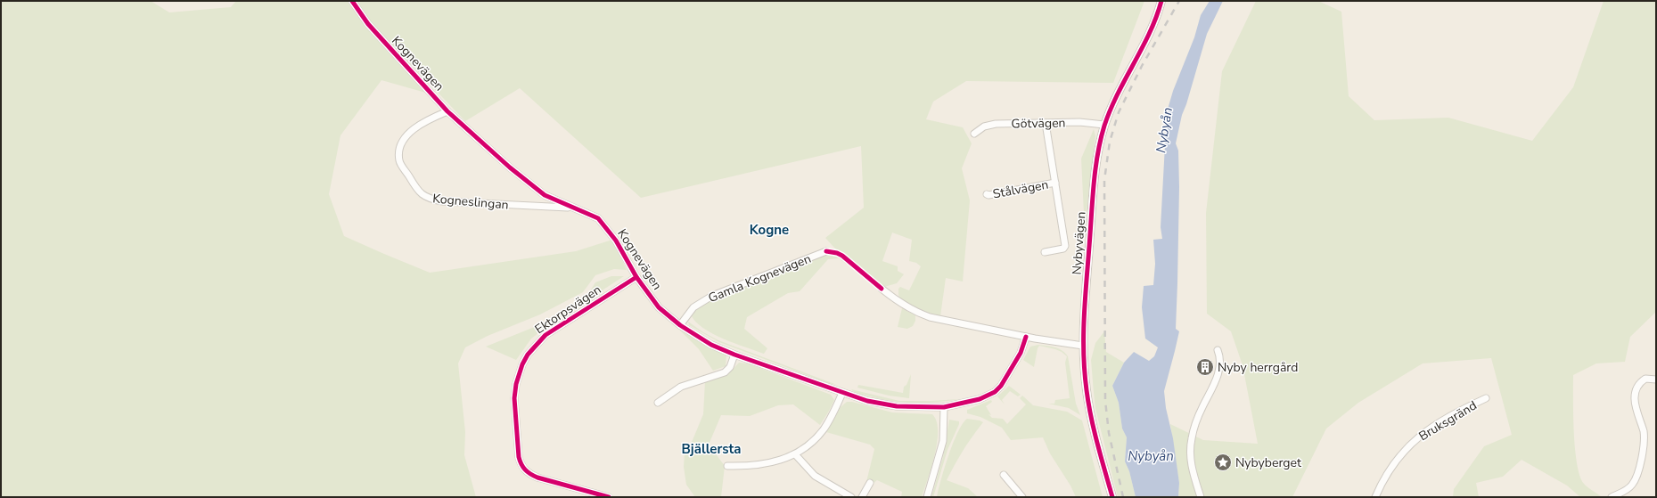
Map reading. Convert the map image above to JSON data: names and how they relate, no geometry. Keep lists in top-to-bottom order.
{
  "streets": {
    "street": [
      "Kognevägen",
      "Götvägen",
      "Stålvägen",
      "Kogneslingan",
      "Nybyvägen",
      "Gamla Kognevägen",
      "Ektorpsvägen",
      "Bruksgränd"
    ]
  },
  "crossings": [
    ["Kognevägen", "Kogneslingan"],
    ["Kognevägen", "Gamla Kognevägen"],
    ["Kognevägen", "Ektorpsvägen"],
    ["Götvägen", "Stålvägen"],
    ["Götvägen", "Nybyvägen"]
  ],
  "districts": ["Kogne", "Bjällersta"],
  "water": ["Nybyån"],
  "places": {
    "building": ["Nyby herrgård"],
    "place": ["Nybyberget"]
  }
}
